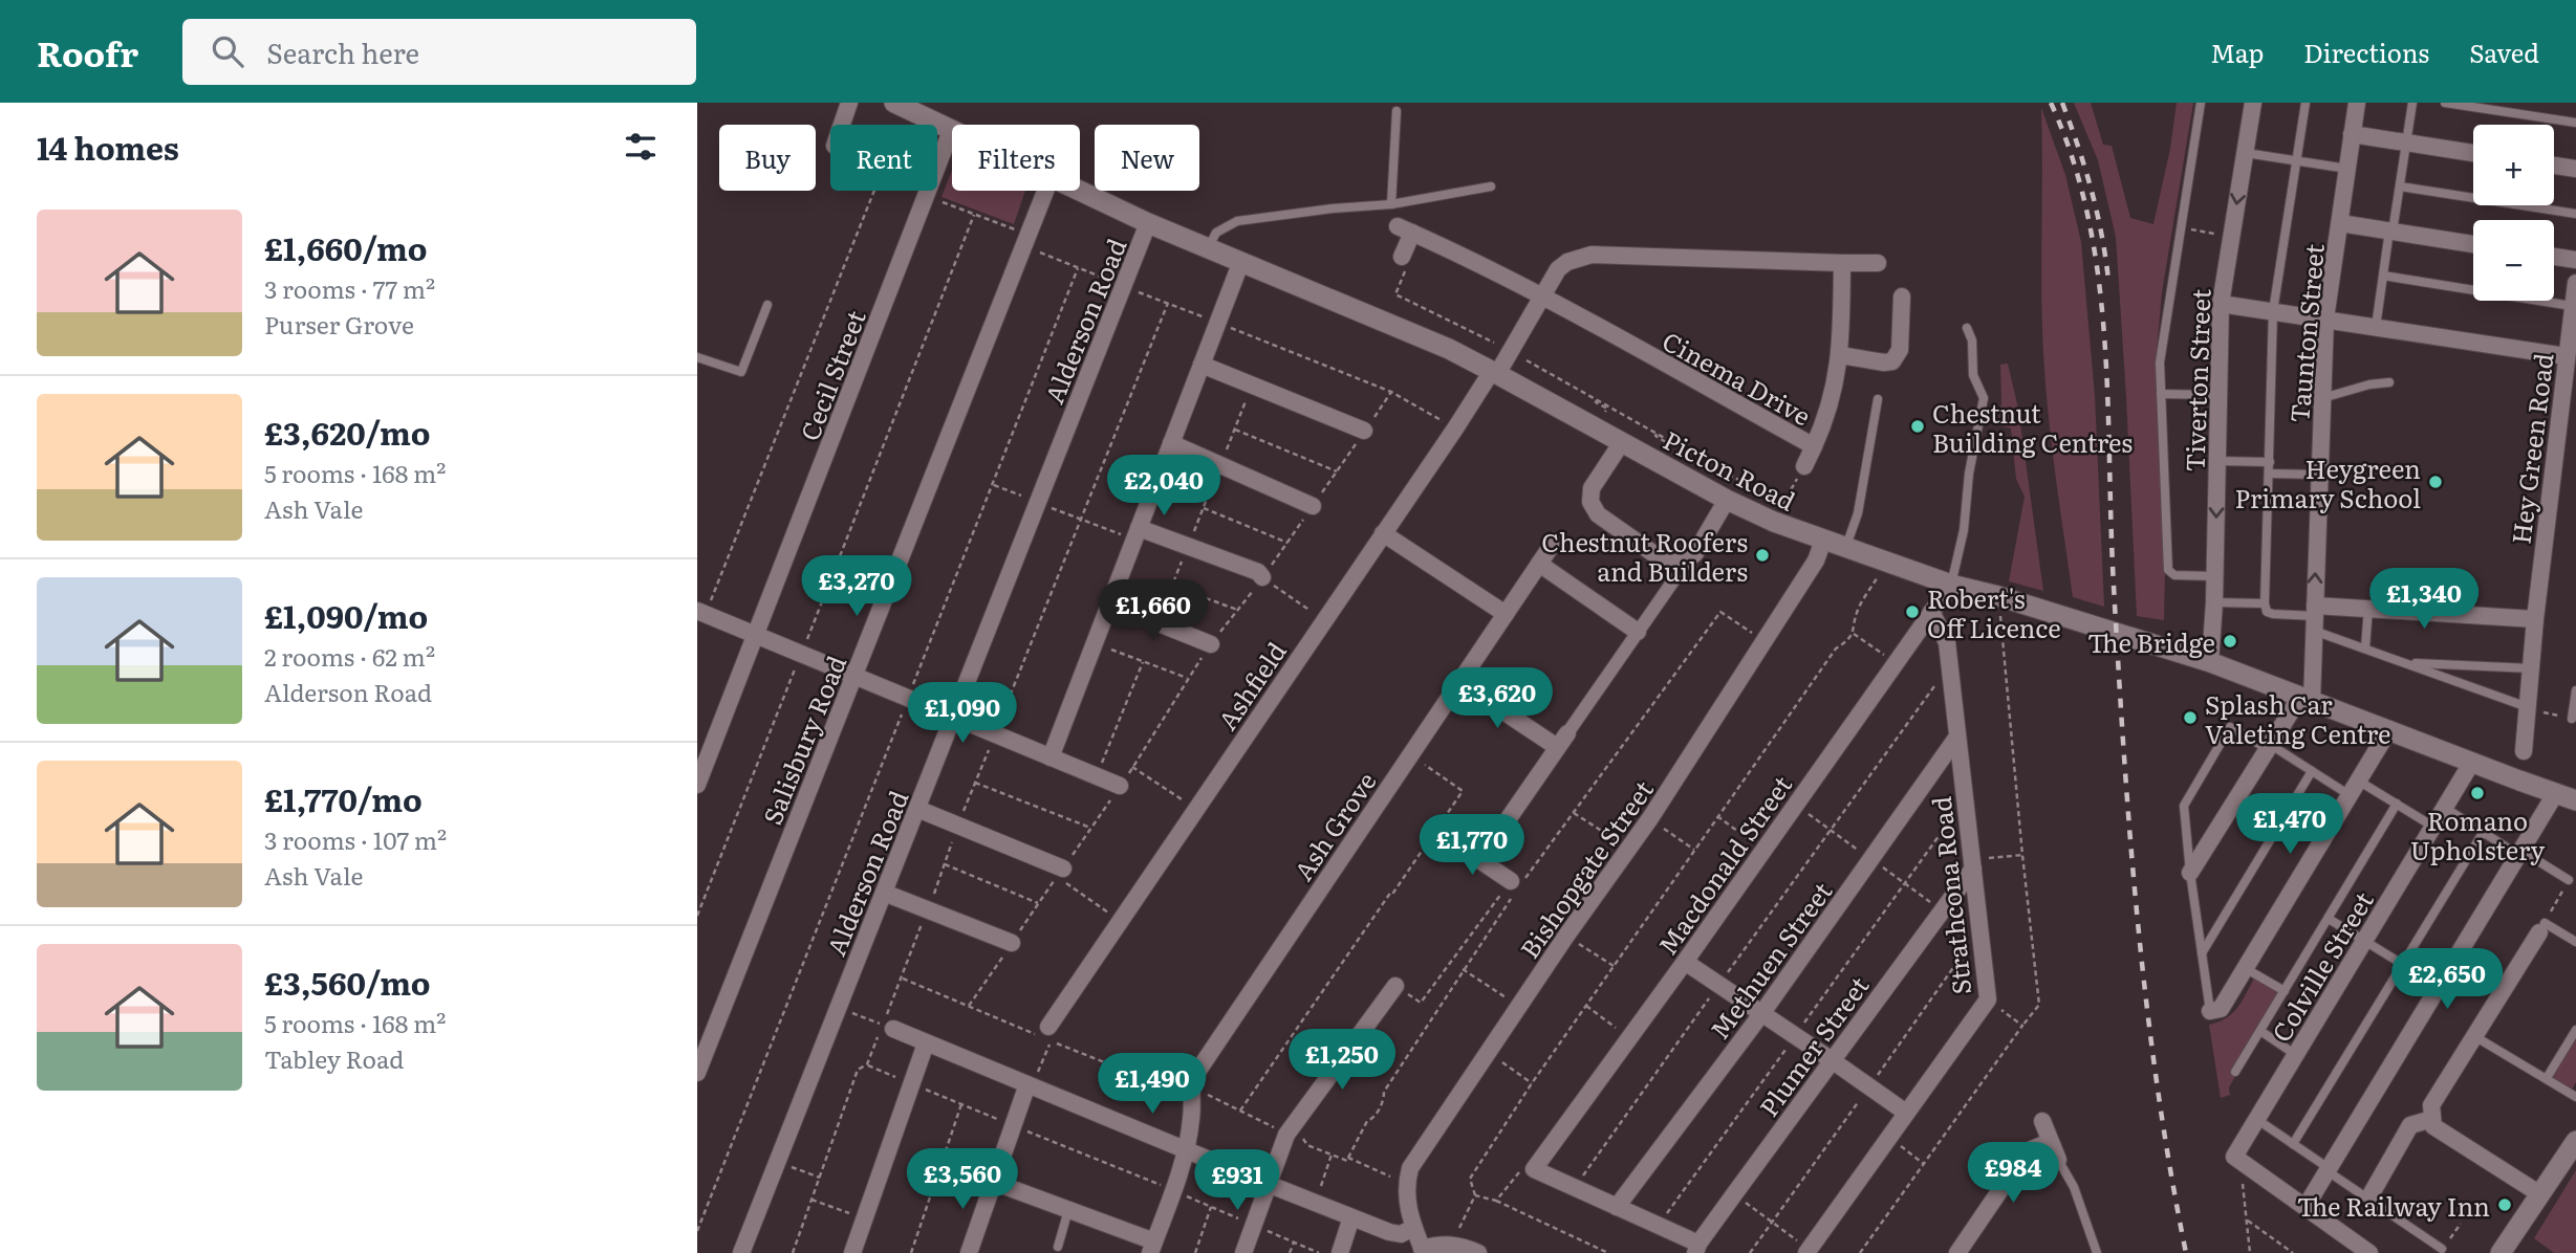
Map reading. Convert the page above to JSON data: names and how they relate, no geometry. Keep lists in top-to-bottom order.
{
  "streets": {
    "main road": ["Picton Road"],
    "street": [
      "Alderson Road",
      "Taunton Street",
      "Cecil Street",
      "Cinema Drive",
      "Tiverton Street",
      "Hey Green Road",
      "Ashfield",
      "Salisbury Road",
      "Ash Grove",
      "Macdonald Street",
      "Bishopgate Street",
      "Strathcona Road",
      "Methuen Street",
      "Colville Street",
      "Plumer Street"
    ]
  },
  "crossings": [
    ["Alderson Road", "Picton Road"],
    ["Taunton Street", "Picton Road"],
    ["Cecil Street", "Picton Road"],
    ["Tiverton Street", "Picton Road"],
    ["Picton Road", "Ashfield"],
    ["Picton Road", "Macdonald Street"],
    ["Picton Road", "Bishopgate Street"],
    ["Picton Road", "Colville Street"],
    ["Macdonald Street", "Strathcona Road"],
    ["Strathcona Road", "Methuen Street"],
    ["Strathcona Road", "Plumer Street"]
  ],
  "one_way": ["Tiverton Street"],
  "places": [
    "Chestnut Building Centres",
    "Heygreen Primary School",
    "Chestnut Roofers and Builders",
    "Robert's Off Licence",
    "The Bridge",
    "Splash Car Valeting Centre",
    "Romano Upholstery",
    "The Railway Inn"
  ],
  "page": {
    "header": "Roofr",
    "search": "Search here",
    "nav": ["Map", "Directions", "Saved"],
    "heading": "14 homes",
    "map_buttons": ["+", "−"],
    "chip": [
      "Buy",
      "Rent",
      "Filters",
      "New"
    ],
    "list": [
      {
        "name": "£1,660/mo",
        "note": "3 rooms · 77 m² · Purser Grove"
      },
      {
        "name": "£3,620/mo",
        "note": "5 rooms · 168 m² · Ash Vale"
      },
      {
        "name": "£1,090/mo",
        "note": "2 rooms · 62 m² · Alderson Road"
      },
      {
        "name": "£1,770/mo",
        "note": "3 rooms · 107 m² · Ash Vale"
      },
      {
        "name": "£3,560/mo",
        "note": "5 rooms · 168 m² · Tabley Road"
      }
    ],
    "price": [
      "£2,040",
      "£3,270",
      "£1,340",
      "£1,660",
      "£3,620",
      "£1,090",
      "£1,470",
      "£1,770",
      "£2,650",
      "£1,250",
      "£1,490",
      "£984",
      "£3,560",
      "£931"
    ]
  }
}
